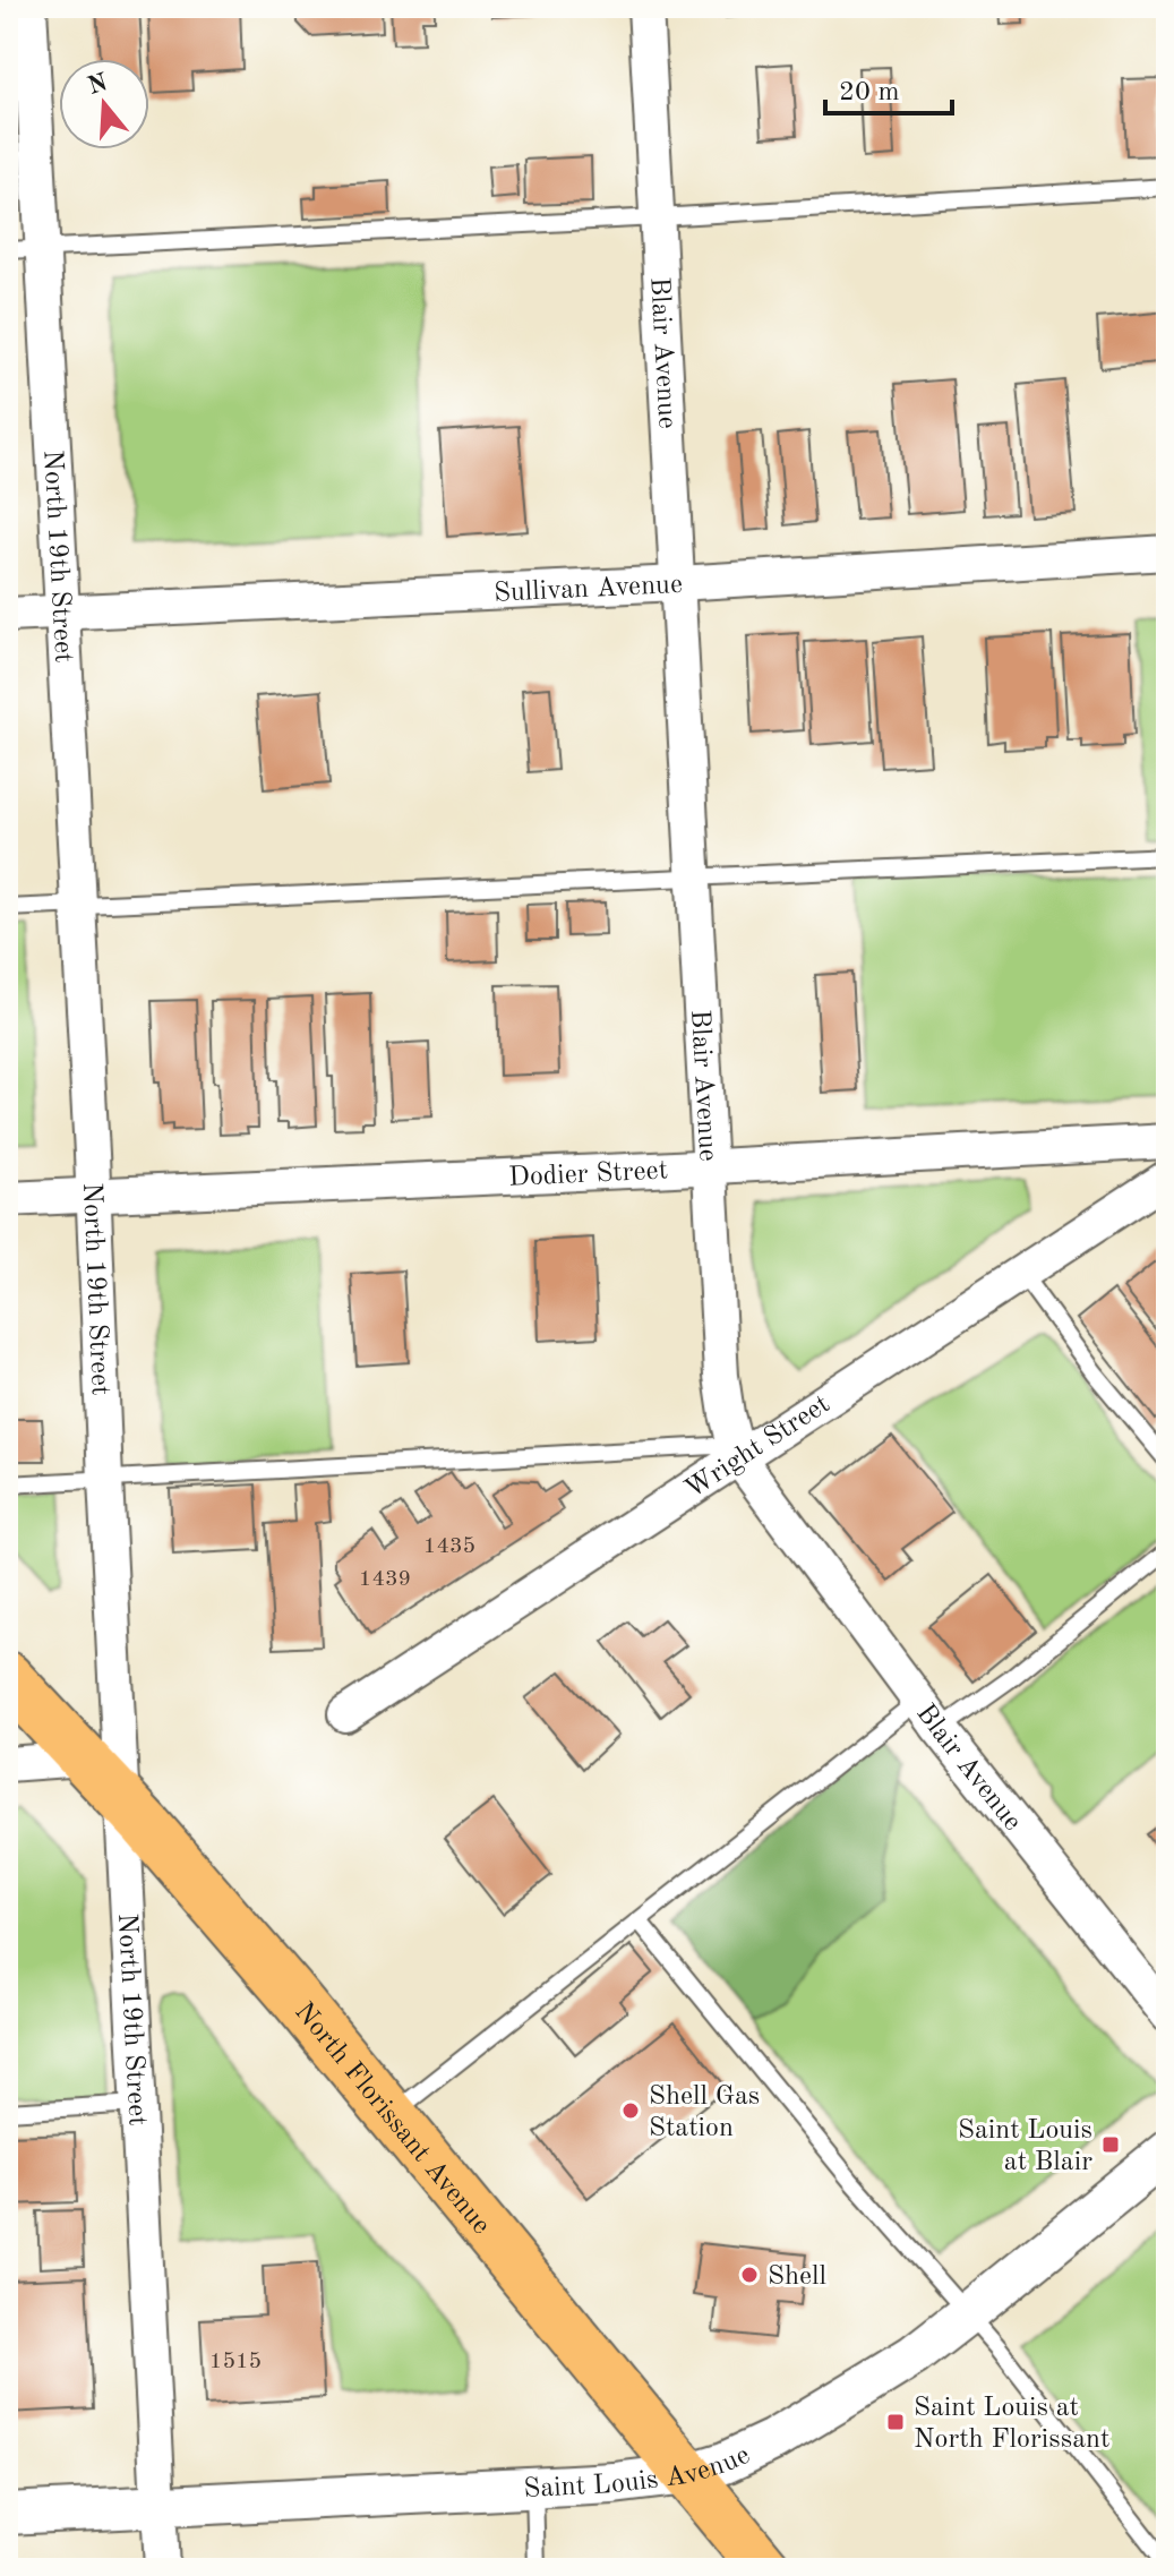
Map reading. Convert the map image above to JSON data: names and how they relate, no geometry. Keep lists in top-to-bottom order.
{
  "streets": {
    "main road": ["North Florissant Avenue"],
    "street": [
      "Blair Avenue",
      "North 19th Street",
      "Sullivan Avenue",
      "Dodier Street",
      "Wright Street",
      "Saint Louis Avenue"
    ]
  },
  "crossings": [
    ["Blair Avenue", "Sullivan Avenue"],
    ["Blair Avenue", "Dodier Street"],
    ["Blair Avenue", "Wright Street"],
    ["North 19th Street", "Sullivan Avenue"],
    ["North 19th Street", "Dodier Street"],
    ["North 19th Street", "North Florissant Avenue"],
    ["North 19th Street", "Saint Louis Avenue"],
    ["North Florissant Avenue", "Saint Louis Avenue"]
  ],
  "places": {
    "other": ["Shell Gas Station", "Shell"],
    "transit": ["Saint Louis at Blair", "Saint Louis at North Florissant"]
  },
  "house_numbers": ["1435", "1439", "1515"],
  "scale_bar": "20 m",
  "north": "top"
}
